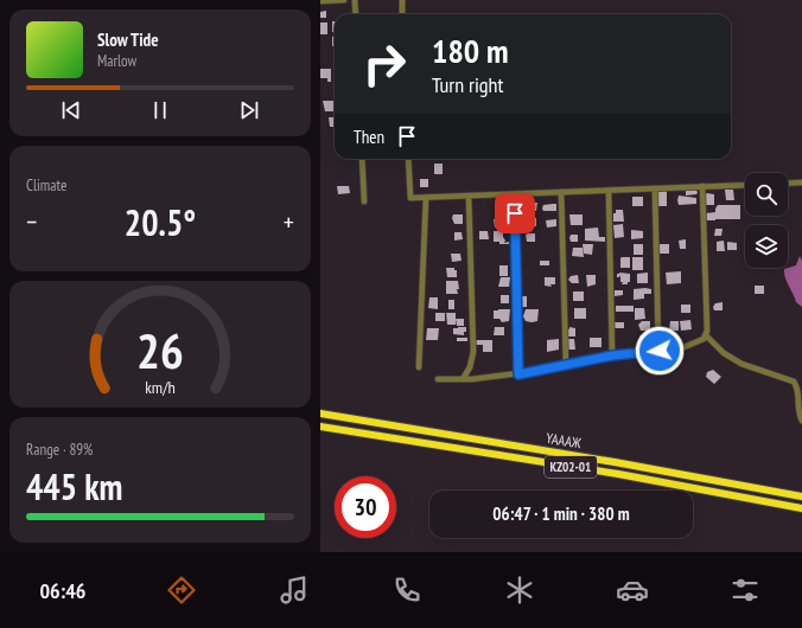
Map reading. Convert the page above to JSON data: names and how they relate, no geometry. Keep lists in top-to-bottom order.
{
  "streets": {
    "highway": ["ҮАААЖ", "KZ02-01"]
  },
  "page": {
    "turn": ["180 m", "Turn right"],
    "song": ["Slow Tide", "Marlow"],
    "then": "Then",
    "tile": [
      "Climate",
      ["Range · 89%", "445 km"]
    ],
    "heat": ["−", "20.5°", "+"],
    "limit": "30",
    "trip": "06:47 · 1 min · 380 m",
    "tabs": "06:46",
    "gauge": ["26", "km/h"]
  }
}
